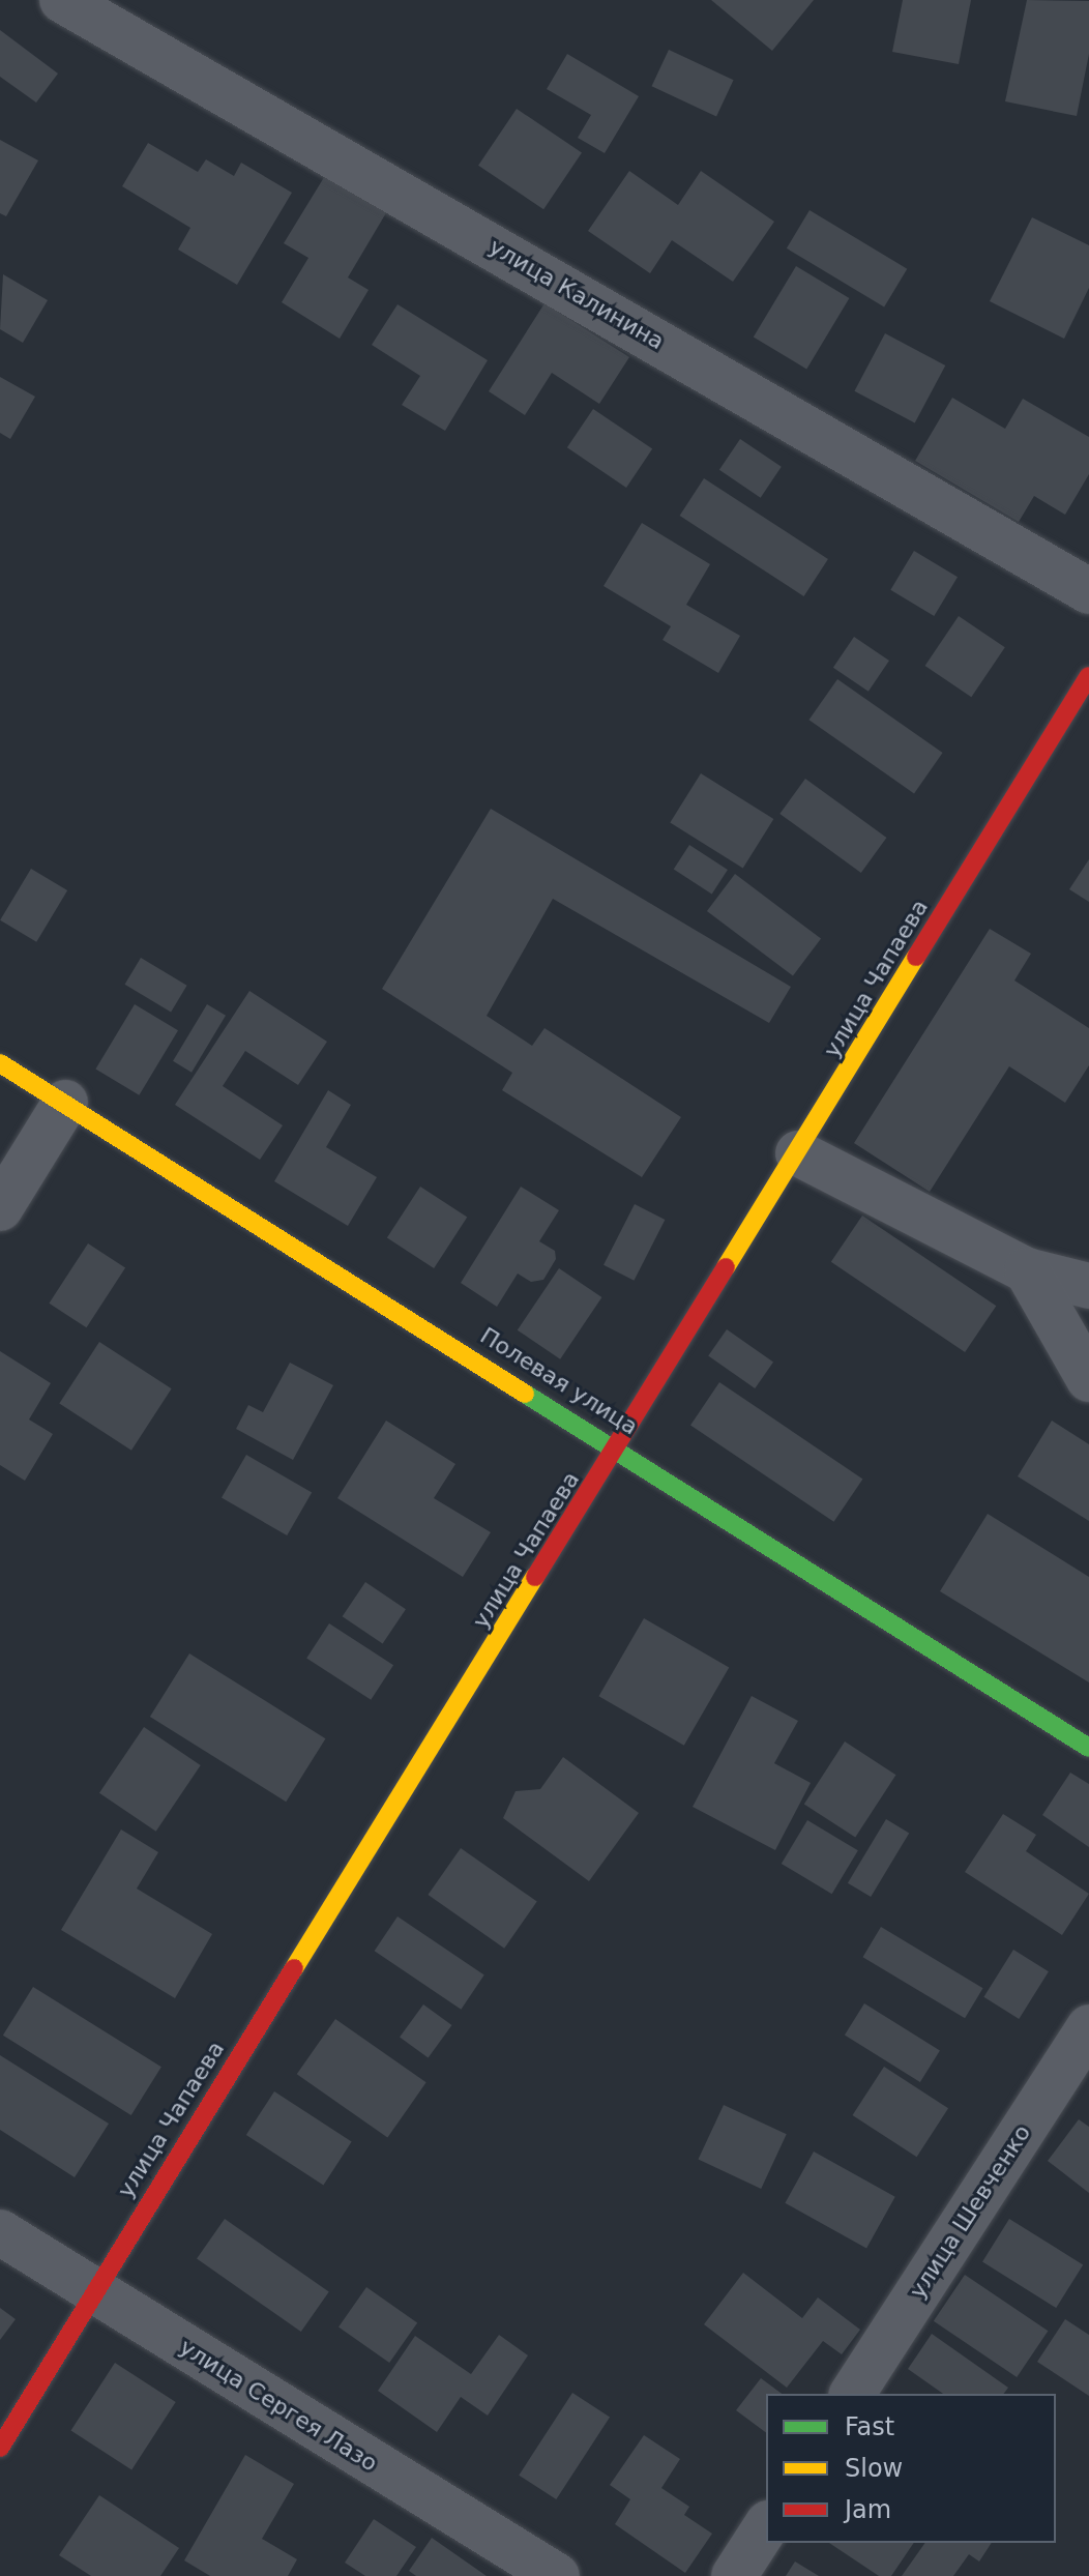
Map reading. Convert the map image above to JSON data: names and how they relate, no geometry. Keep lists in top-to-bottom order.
{
  "streets": {
    "street": [
      "улица Калинина",
      "улица Чапаева",
      "Полевая улица",
      "улица Шевченко",
      "улица Сергея Лазо"
    ]
  },
  "crossings": [
    ["улица Чапаева", "Полевая улица"],
    ["улица Чапаева", "улица Сергея Лазо"]
  ],
  "legend": ["Fast", "Slow", "Jam"]
}
